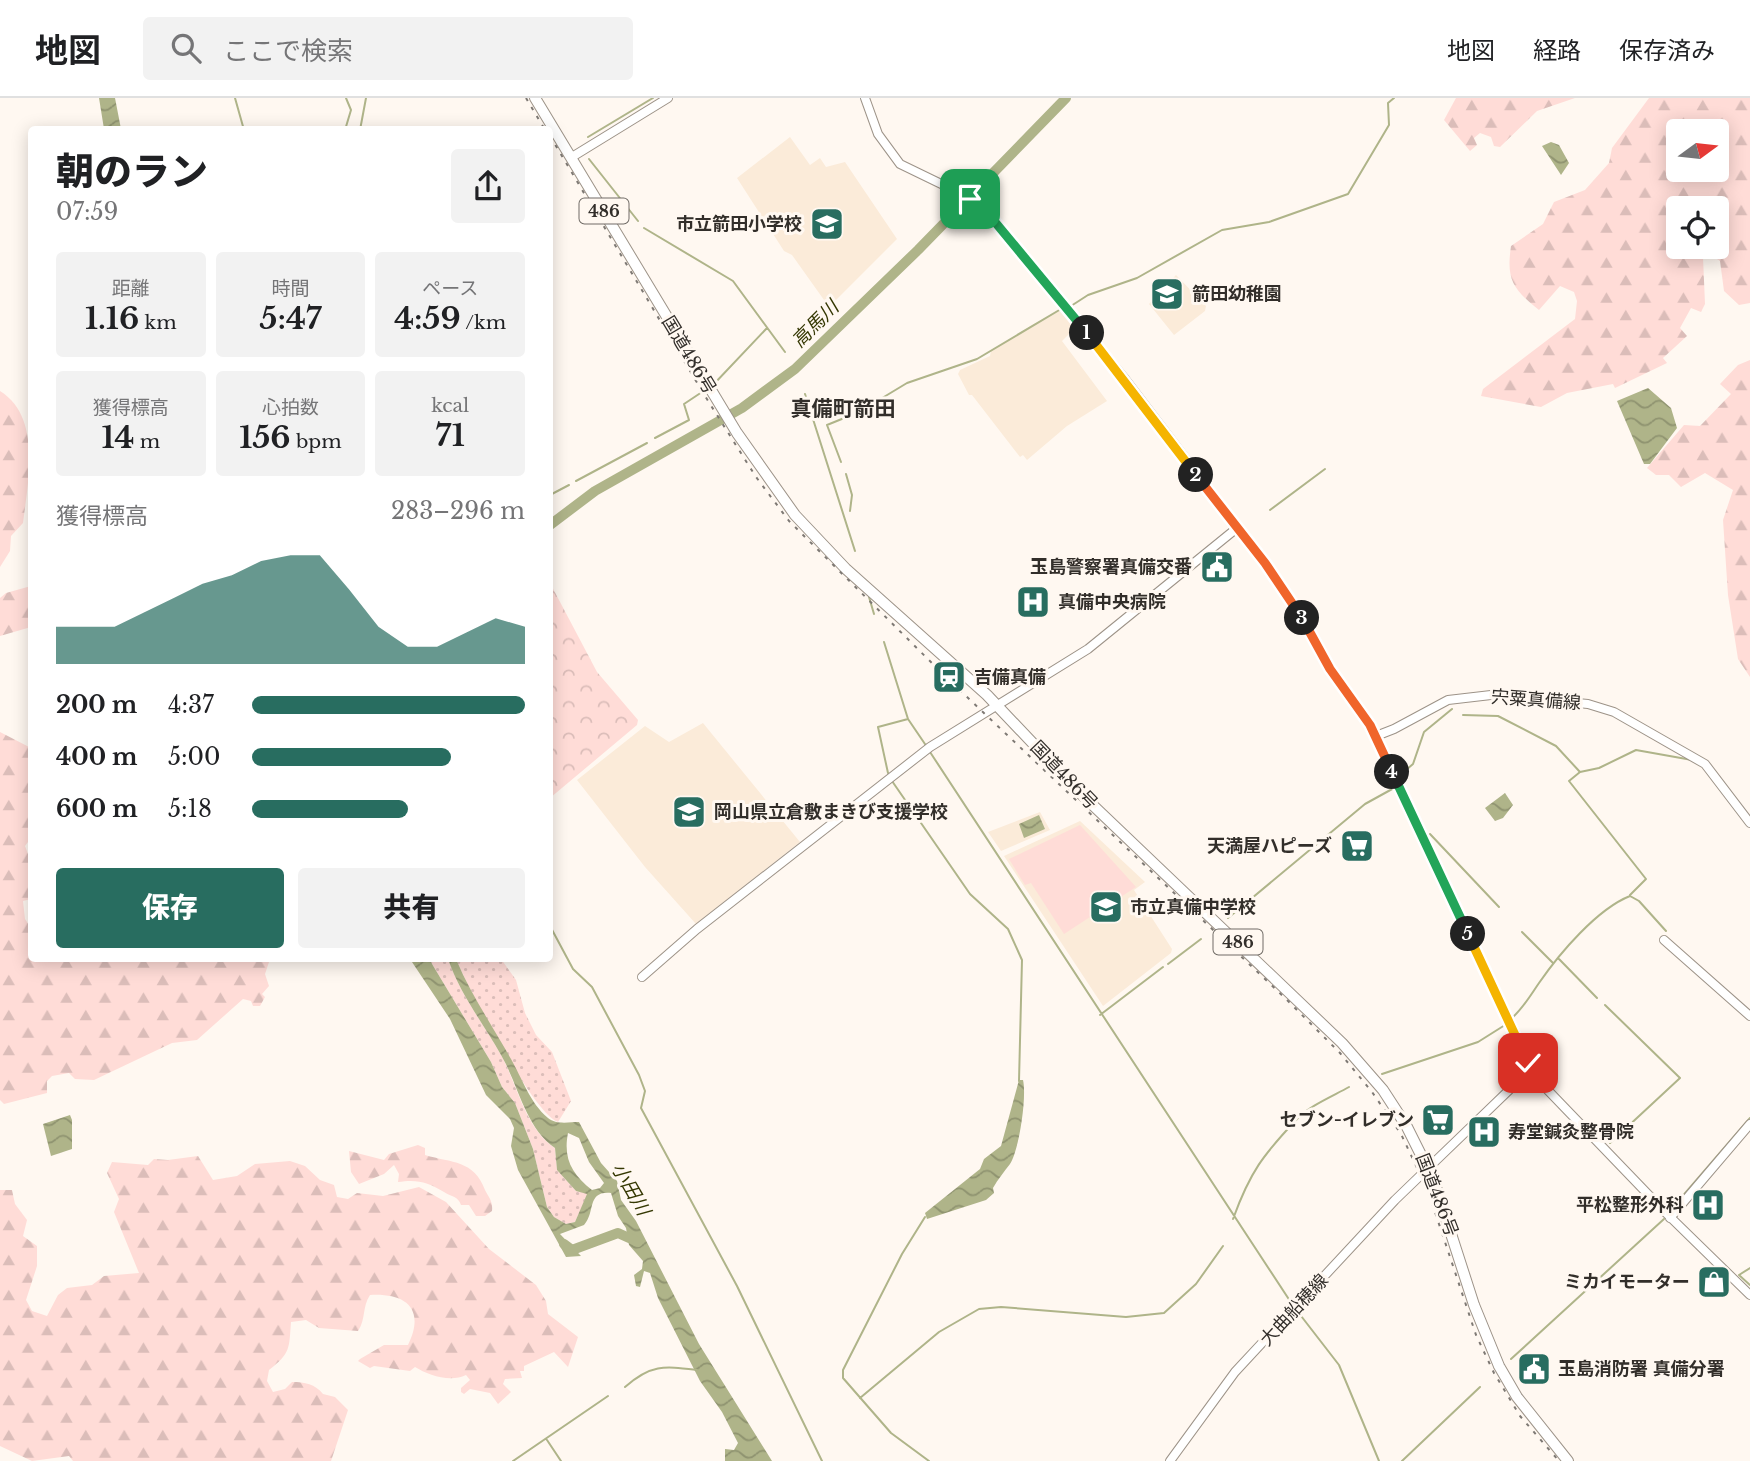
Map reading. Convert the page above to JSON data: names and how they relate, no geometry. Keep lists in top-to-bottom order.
{
  "streets": {
    "highway": ["486", "国道486号"],
    "street": ["宍粟真備線", "大曲船穂線"]
  },
  "crossings": [
    ["国道486号", "大曲船穂線"]
  ],
  "districts": ["真備町箭田"],
  "water": ["高馬川", "小田川"],
  "places": {
    "school or university": [
      "市立箭田小学校",
      "箭田幼稚園",
      "岡山県立倉敷まきび支援学校",
      "市立真備中学校"
    ],
    "public building": ["玉島警察署真備交番", "玉島消防署 真備分署"],
    "hospital": ["真備中央病院", "寿堂鍼灸整骨院", "平松整形外科"],
    "station": ["吉備真備"],
    "supermarket": ["天満屋ハピーズ", "セブン-イレブン"],
    "shop": ["ミカイモーター"]
  },
  "north": "right",
  "page": {
    "header": "地図",
    "search": "ここで検索",
    "nav": ["地図", "経路", "保存済み"],
    "heading": ["朝のラン", "07:59"],
    "stats": [
      ["距離", "1.16 km"],
      ["時間", "5:47"],
      ["ペース", "4:59 /km"],
      ["獲得標高", "14 m"],
      ["心拍数", "156 bpm"],
      ["kcal", "71"]
    ],
    "pins": [
      "1",
      "2",
      "3",
      "4",
      "5"
    ],
    "chart": ["獲得標高", "283–296 m"],
    "list": [
      {
        "name": "200 m",
        "note": "4:37"
      },
      {
        "name": "400 m",
        "note": "5:00"
      },
      {
        "name": "600 m",
        "note": "5:18"
      }
    ],
    "buttons": ["保存", "共有"]
  }
}
